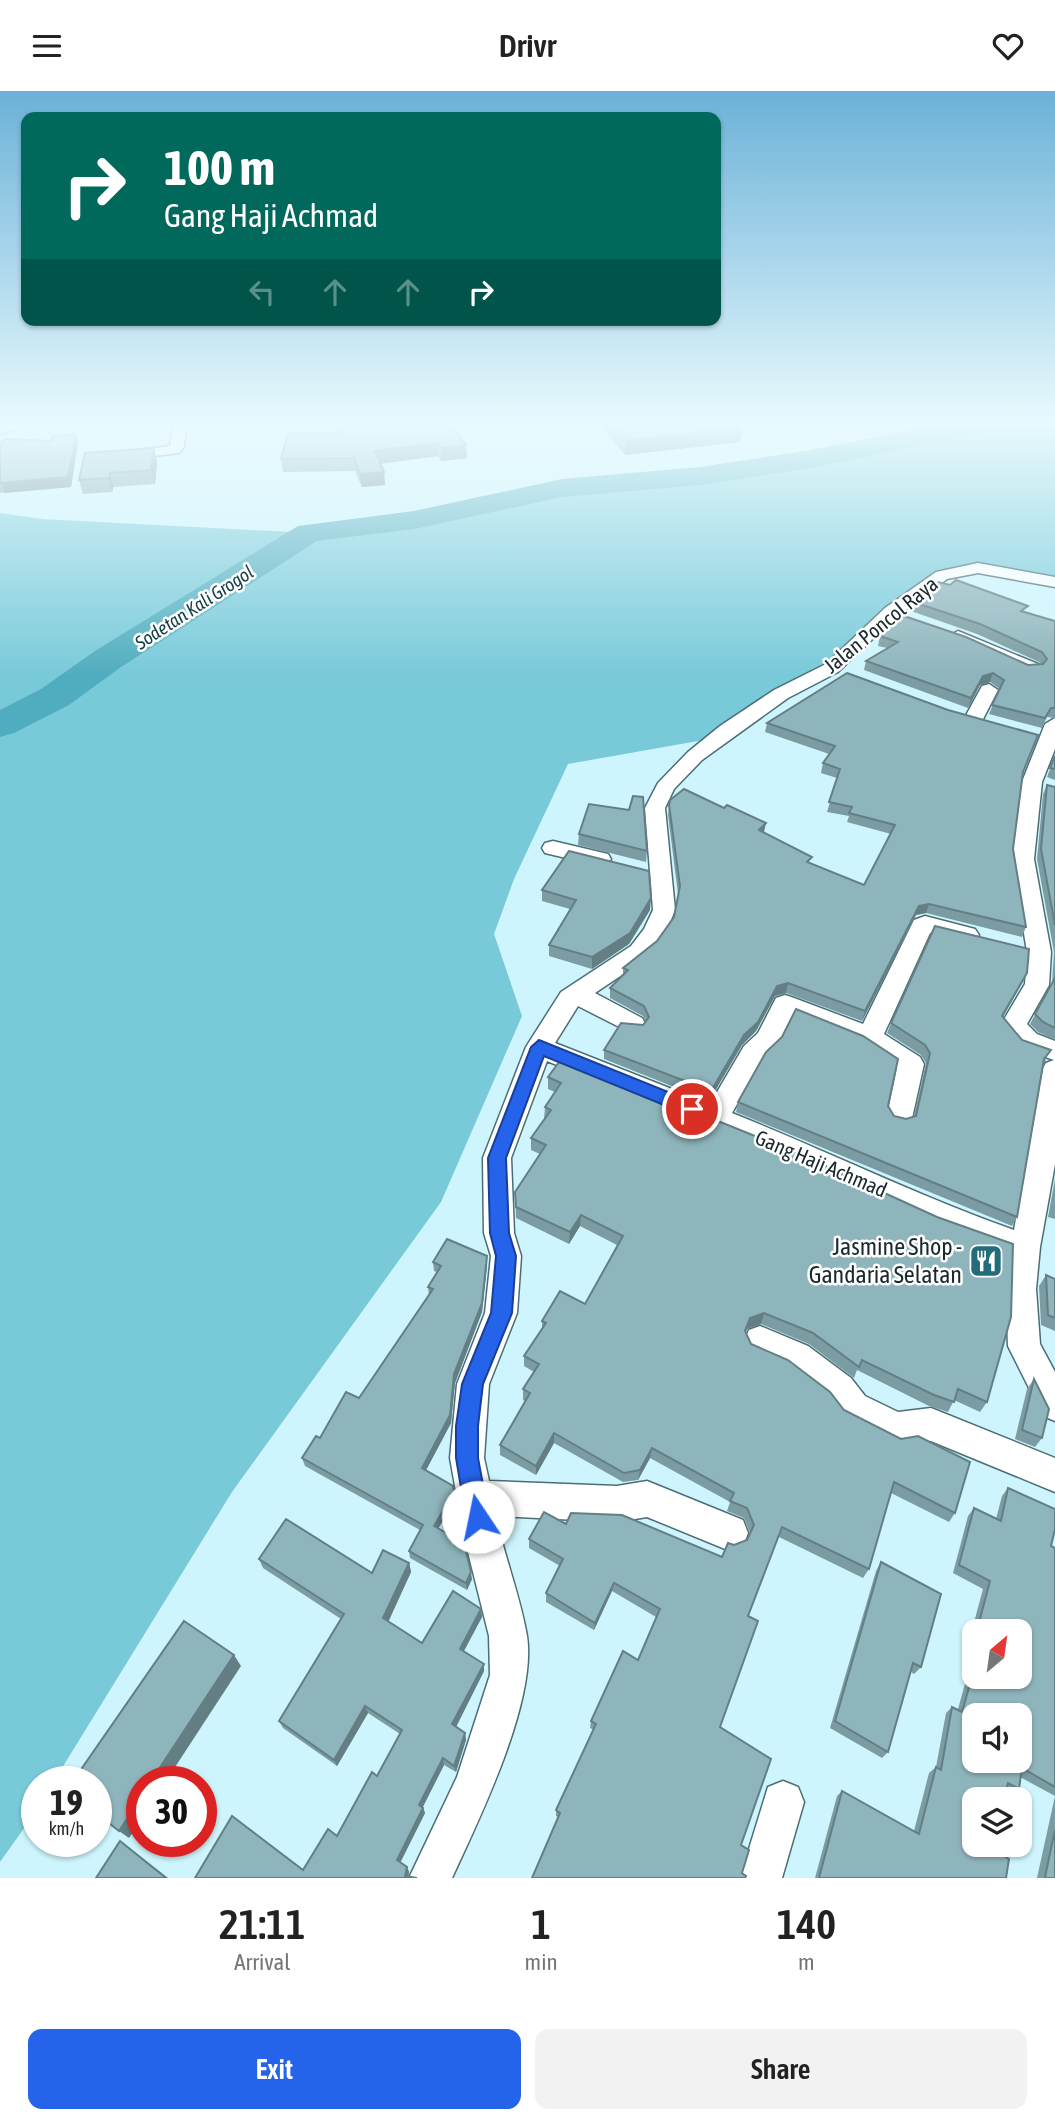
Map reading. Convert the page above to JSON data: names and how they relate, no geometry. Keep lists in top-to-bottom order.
{
  "streets": {
    "street": ["Jalan Poncol Raya", "Gang Haji Achmad"]
  },
  "crossings": [
    ["Jalan Poncol Raya", "Gang Haji Achmad"]
  ],
  "water": ["Sodetan Kali Grogol"],
  "places": {
    "restaurant": ["Jasmine Shop - Gandaria Selatan"]
  },
  "north": "top right",
  "page": {
    "header": "Drivr",
    "turn": ["100 m", "Gang Haji Achmad"],
    "speed": "19 km/h",
    "limit": "30",
    "eta": [
      "21:11",
      "Arrival",
      "1",
      "min",
      "140",
      "m"
    ],
    "buttons": ["Exit", "Share"]
  }
}
